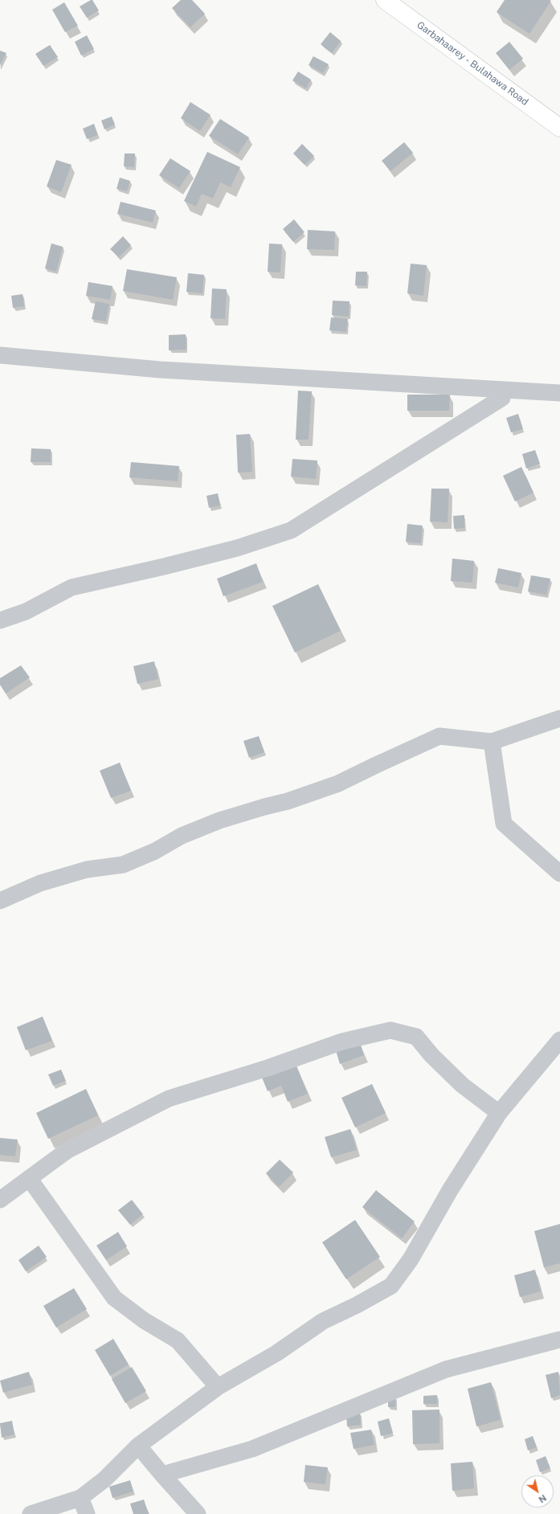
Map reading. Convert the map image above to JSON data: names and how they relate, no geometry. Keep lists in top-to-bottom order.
{
  "streets": {
    "main road": ["Garbahaarey - Bulahawa Road"]
  },
  "north": "bottom right"
}
